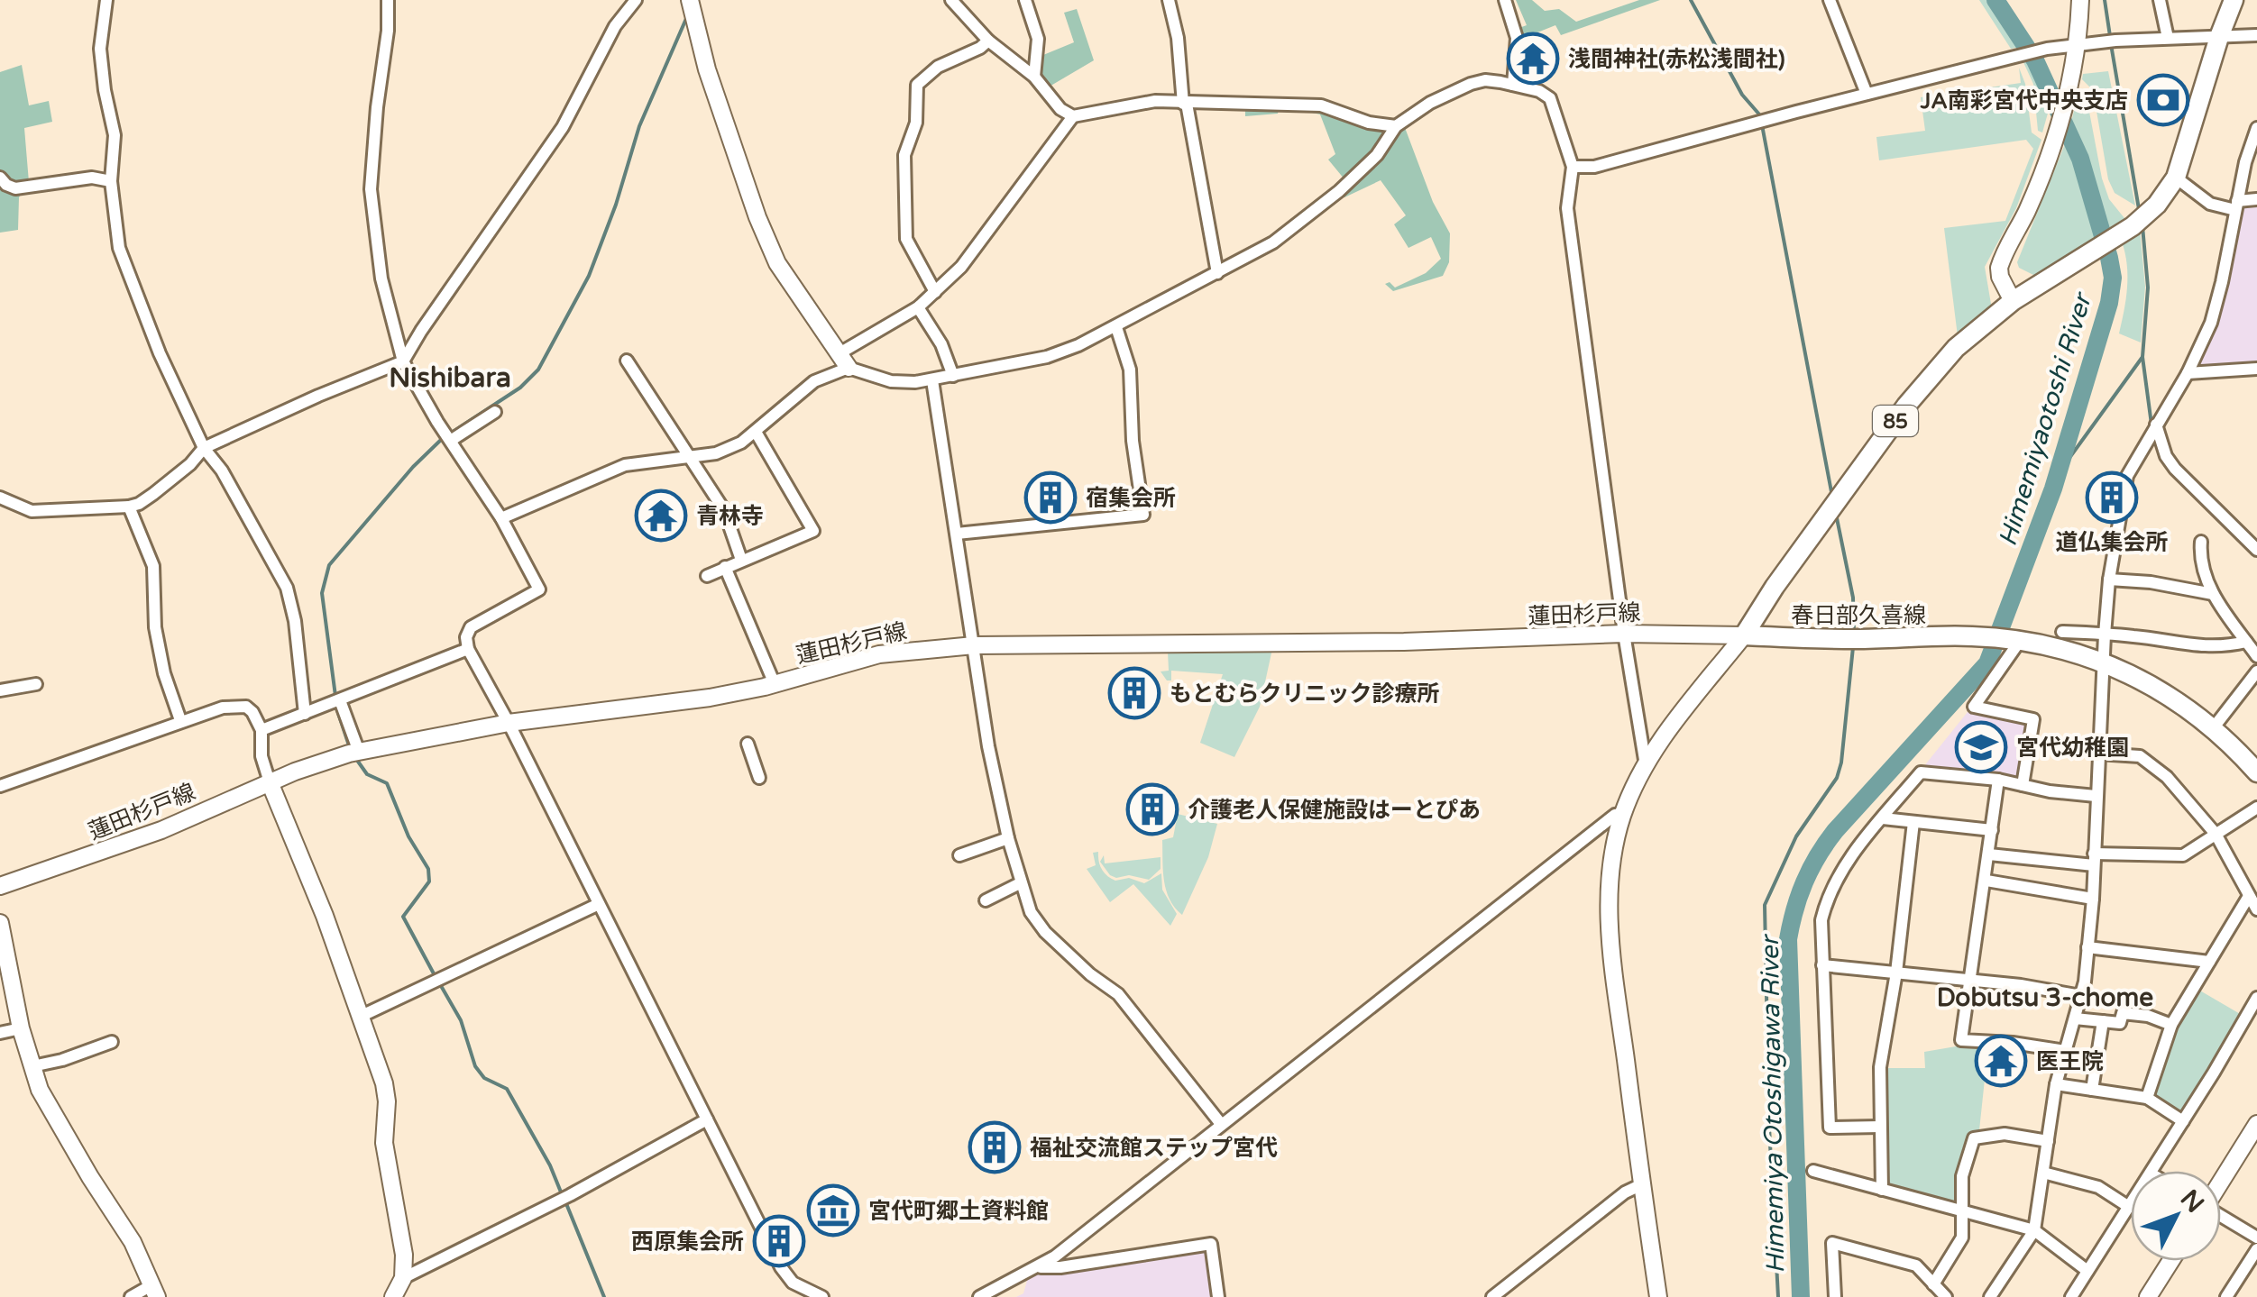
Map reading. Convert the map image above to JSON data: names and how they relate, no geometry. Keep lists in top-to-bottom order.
{
  "streets": {
    "main road": ["85", "春日部久喜線"],
    "street": ["蓮田杉戸線"]
  },
  "crossings": [
    ["85", "蓮田杉戸線"],
    ["85", "春日部久喜線"],
    ["蓮田杉戸線", "春日部久喜線"]
  ],
  "districts": ["Nishibara", "Dobutsu 3-chome"],
  "water": ["Himemiyaotoshi River", "Himemiya Otoshigawa River"],
  "places": {
    "temple": ["浅間神社(赤松浅間社)", "青林寺", "医王院"],
    "bank": ["JA南彩宮代中央支店"],
    "building": [
      "宿集会所",
      "道仏集会所",
      "もとむらクリニック診療所",
      "介護老人保健施設はーとぴあ",
      "福祉交流館ステップ宮代",
      "西原集会所"
    ],
    "school or university": ["宮代幼稚園"],
    "museum": ["宮代町郷土資料館"]
  },
  "north": "top right"
}
